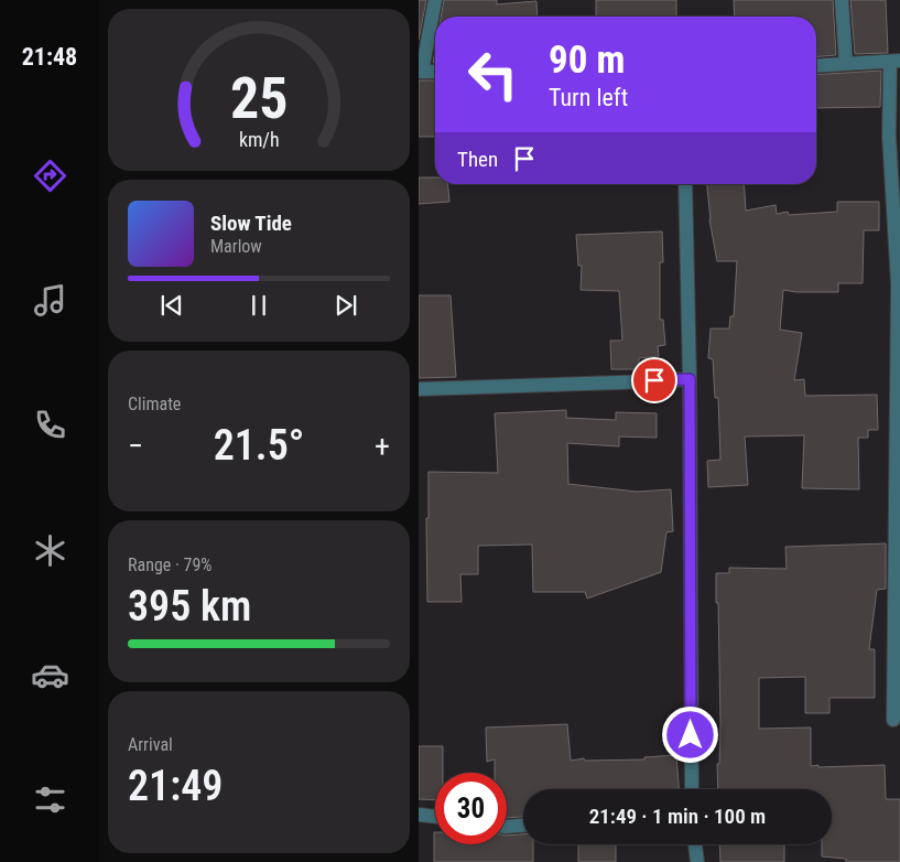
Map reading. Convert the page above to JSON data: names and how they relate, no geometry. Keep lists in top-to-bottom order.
{
  "page": {
    "tabs": "21:48",
    "turn": ["90 m", "Turn left"],
    "then": "Then",
    "song": ["Slow Tide", "Marlow"],
    "tile": [
      "Climate",
      ["Range · 79%", "395 km"],
      ["Arrival", "21:49"]
    ],
    "heat": ["−", "21.5°", "+"],
    "limit": "30",
    "trip": "21:49 · 1 min · 100 m",
    "gauge": ["25", "km/h"]
  }
}
